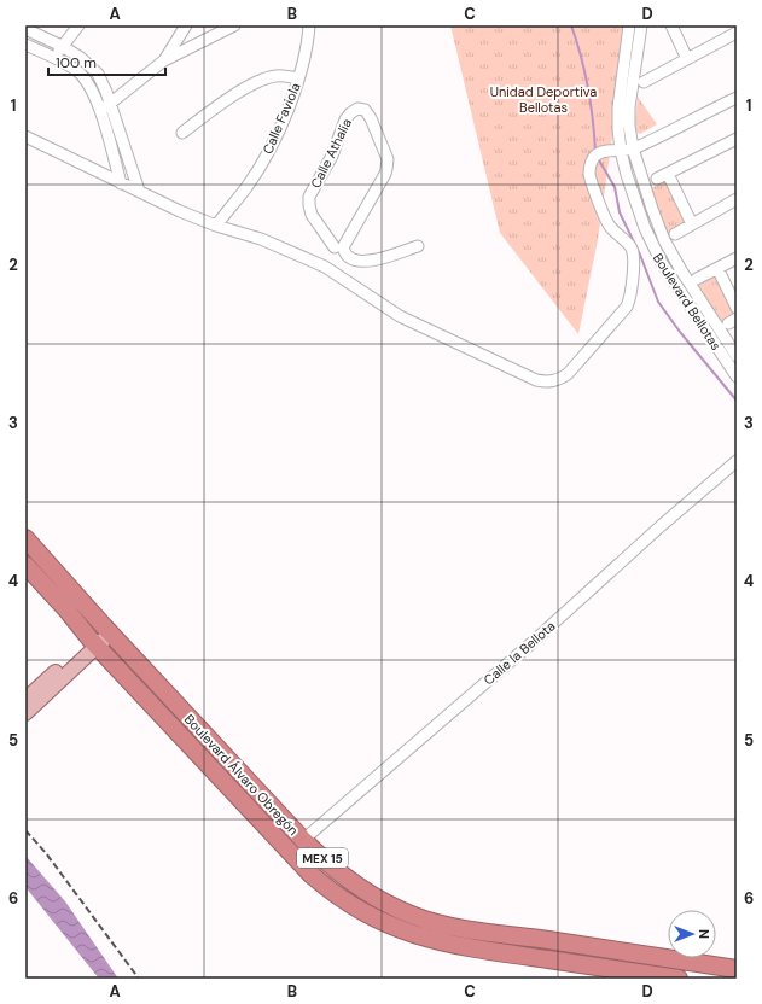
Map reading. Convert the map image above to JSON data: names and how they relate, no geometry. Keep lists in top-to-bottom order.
{
  "streets": {
    "highway": ["Boulevard Álvaro Obregón", "MEX 15"],
    "street": [
      "Calle Faviola",
      "Calle Athalia",
      "Boulevard Bellotas",
      "Calle la Bellota"
    ]
  },
  "crossings": [
    ["Calle la Bellota", "Boulevard Álvaro Obregón"]
  ],
  "parks": ["Unidad Deportiva Bellotas"],
  "scale_bar": "100 m",
  "north": "right",
  "grid": {
    "columns": [
      "A",
      "B",
      "C",
      "D"
    ],
    "rows": [
      "1",
      "2",
      "3",
      "4",
      "5",
      "6"
    ]
  }
}
